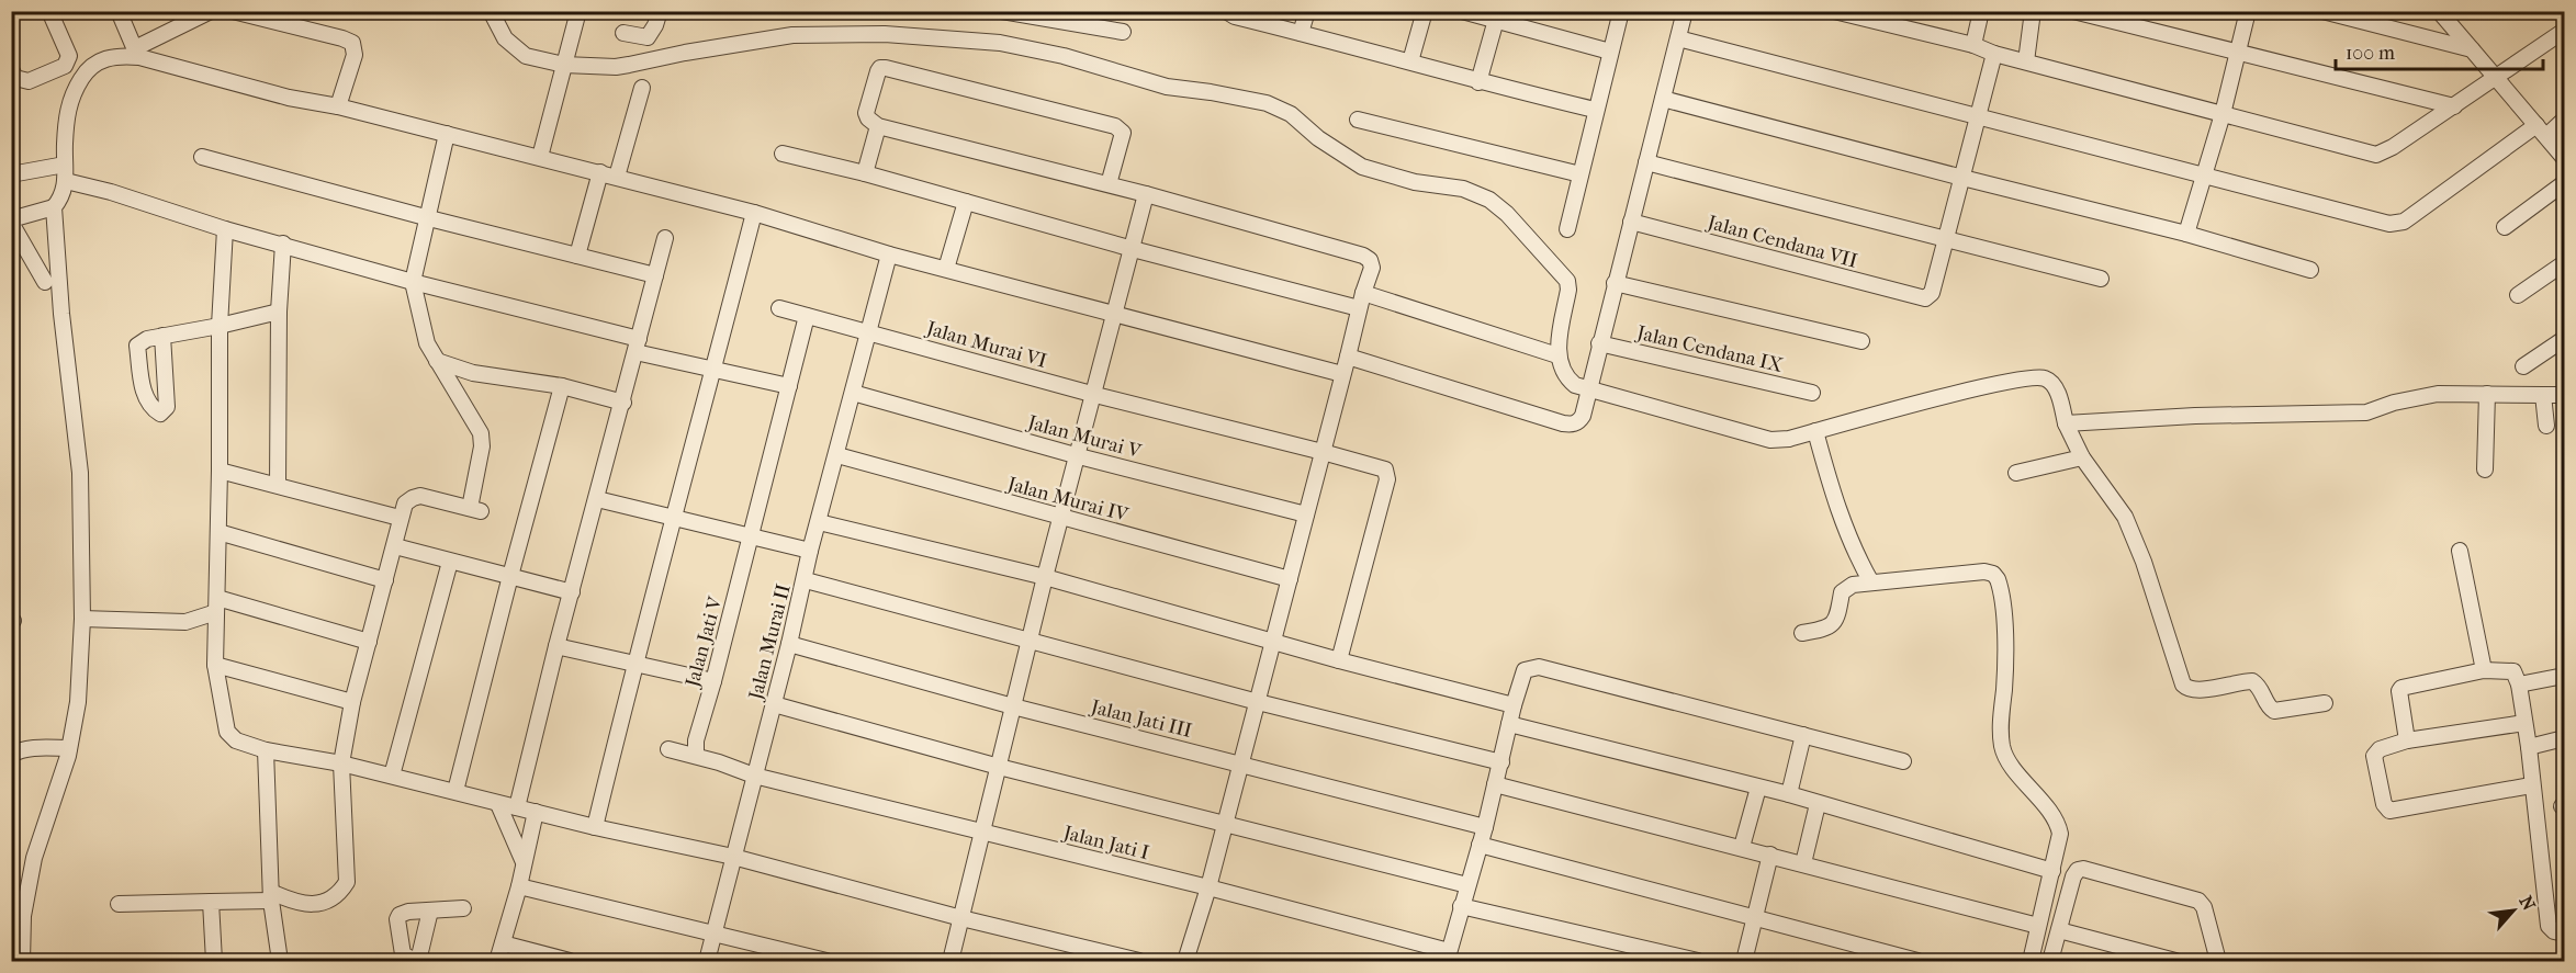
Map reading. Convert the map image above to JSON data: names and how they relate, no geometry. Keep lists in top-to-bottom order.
{
  "streets": {
    "street": [
      "Jalan Cendana VII",
      "Jalan Murai VI",
      "Jalan Cendana IX",
      "Jalan Murai V",
      "Jalan Murai IV",
      "Jalan Jati V",
      "Jalan Murai II",
      "Jalan Jati III",
      "Jalan Jati I"
    ]
  },
  "crossings": [
    ["Jalan Murai VI", "Jalan Jati V"],
    ["Jalan Murai VI", "Jalan Murai II"],
    ["Jalan Murai V", "Jalan Murai II"],
    ["Jalan Murai IV", "Jalan Murai II"],
    ["Jalan Jati V", "Jalan Jati I"],
    ["Jalan Murai II", "Jalan Jati III"],
    ["Jalan Murai II", "Jalan Jati I"]
  ],
  "scale_bar": "100 m",
  "north": "top right"
}
